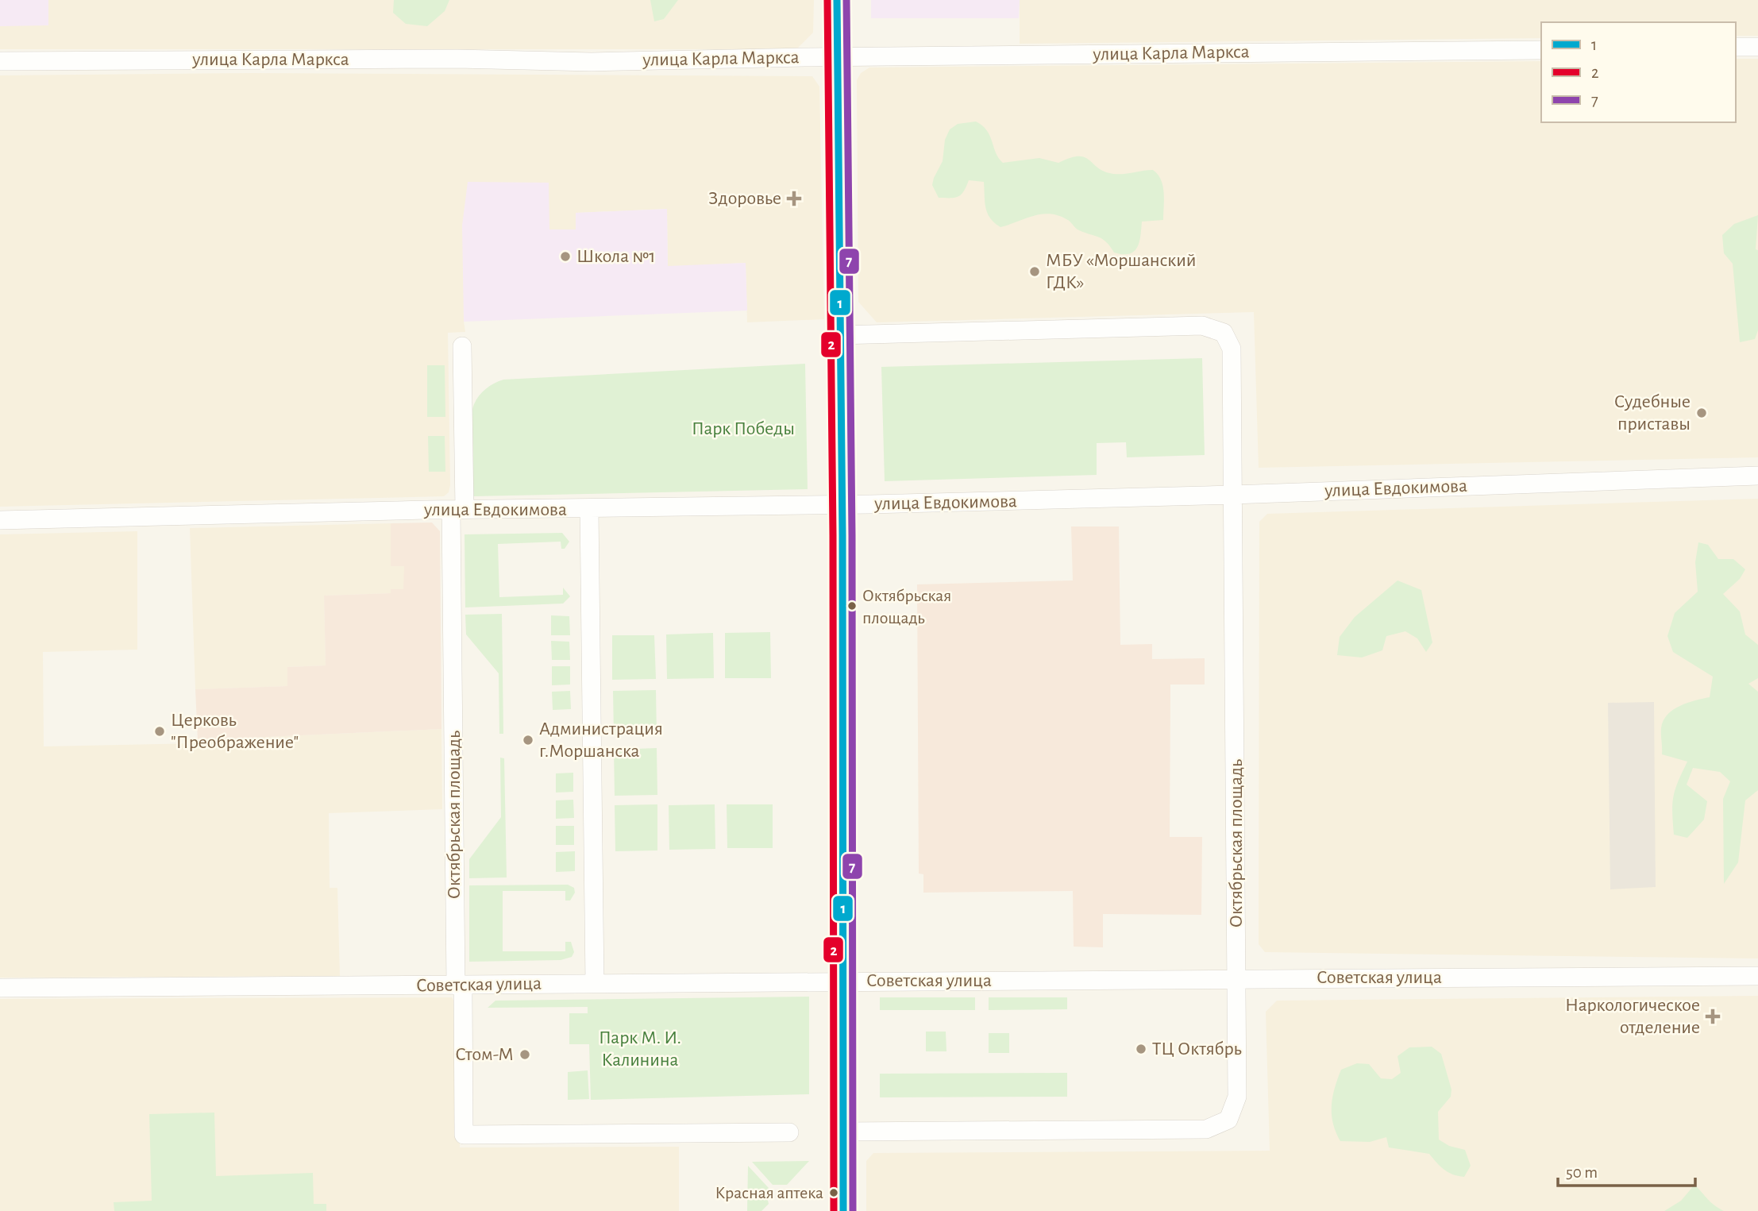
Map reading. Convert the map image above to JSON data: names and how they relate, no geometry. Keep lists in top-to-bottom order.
{
  "streets": {
    "street": [
      "улица Карла Маркса",
      "улица Евдокимова",
      "Октябрьская площадь",
      "Советская улица"
    ]
  },
  "crossings": [
    ["улица Евдокимова", "Октябрьская площадь"],
    ["Октябрьская площадь", "Советская улица"]
  ],
  "parks": ["Парк Победы", "Парк М. И. Калинина"],
  "places": {
    "health": ["Здоровье", "Наркологическое отделение"],
    "other": [
      "Школа №1",
      "МБУ «Моршанский ГДК»",
      "Судебные приставы",
      "Октябрьская площадь",
      "Церковь \"Преображение\"",
      "Администрация г.Моршанска",
      "ТЦ Октябрь",
      "Стом-М",
      "Красная аптека"
    ]
  },
  "lines": ["transit line 1", "transit line 2", "transit line 7"],
  "legend": ["1", "2", "7"],
  "scale_bar": "50 m"
}
